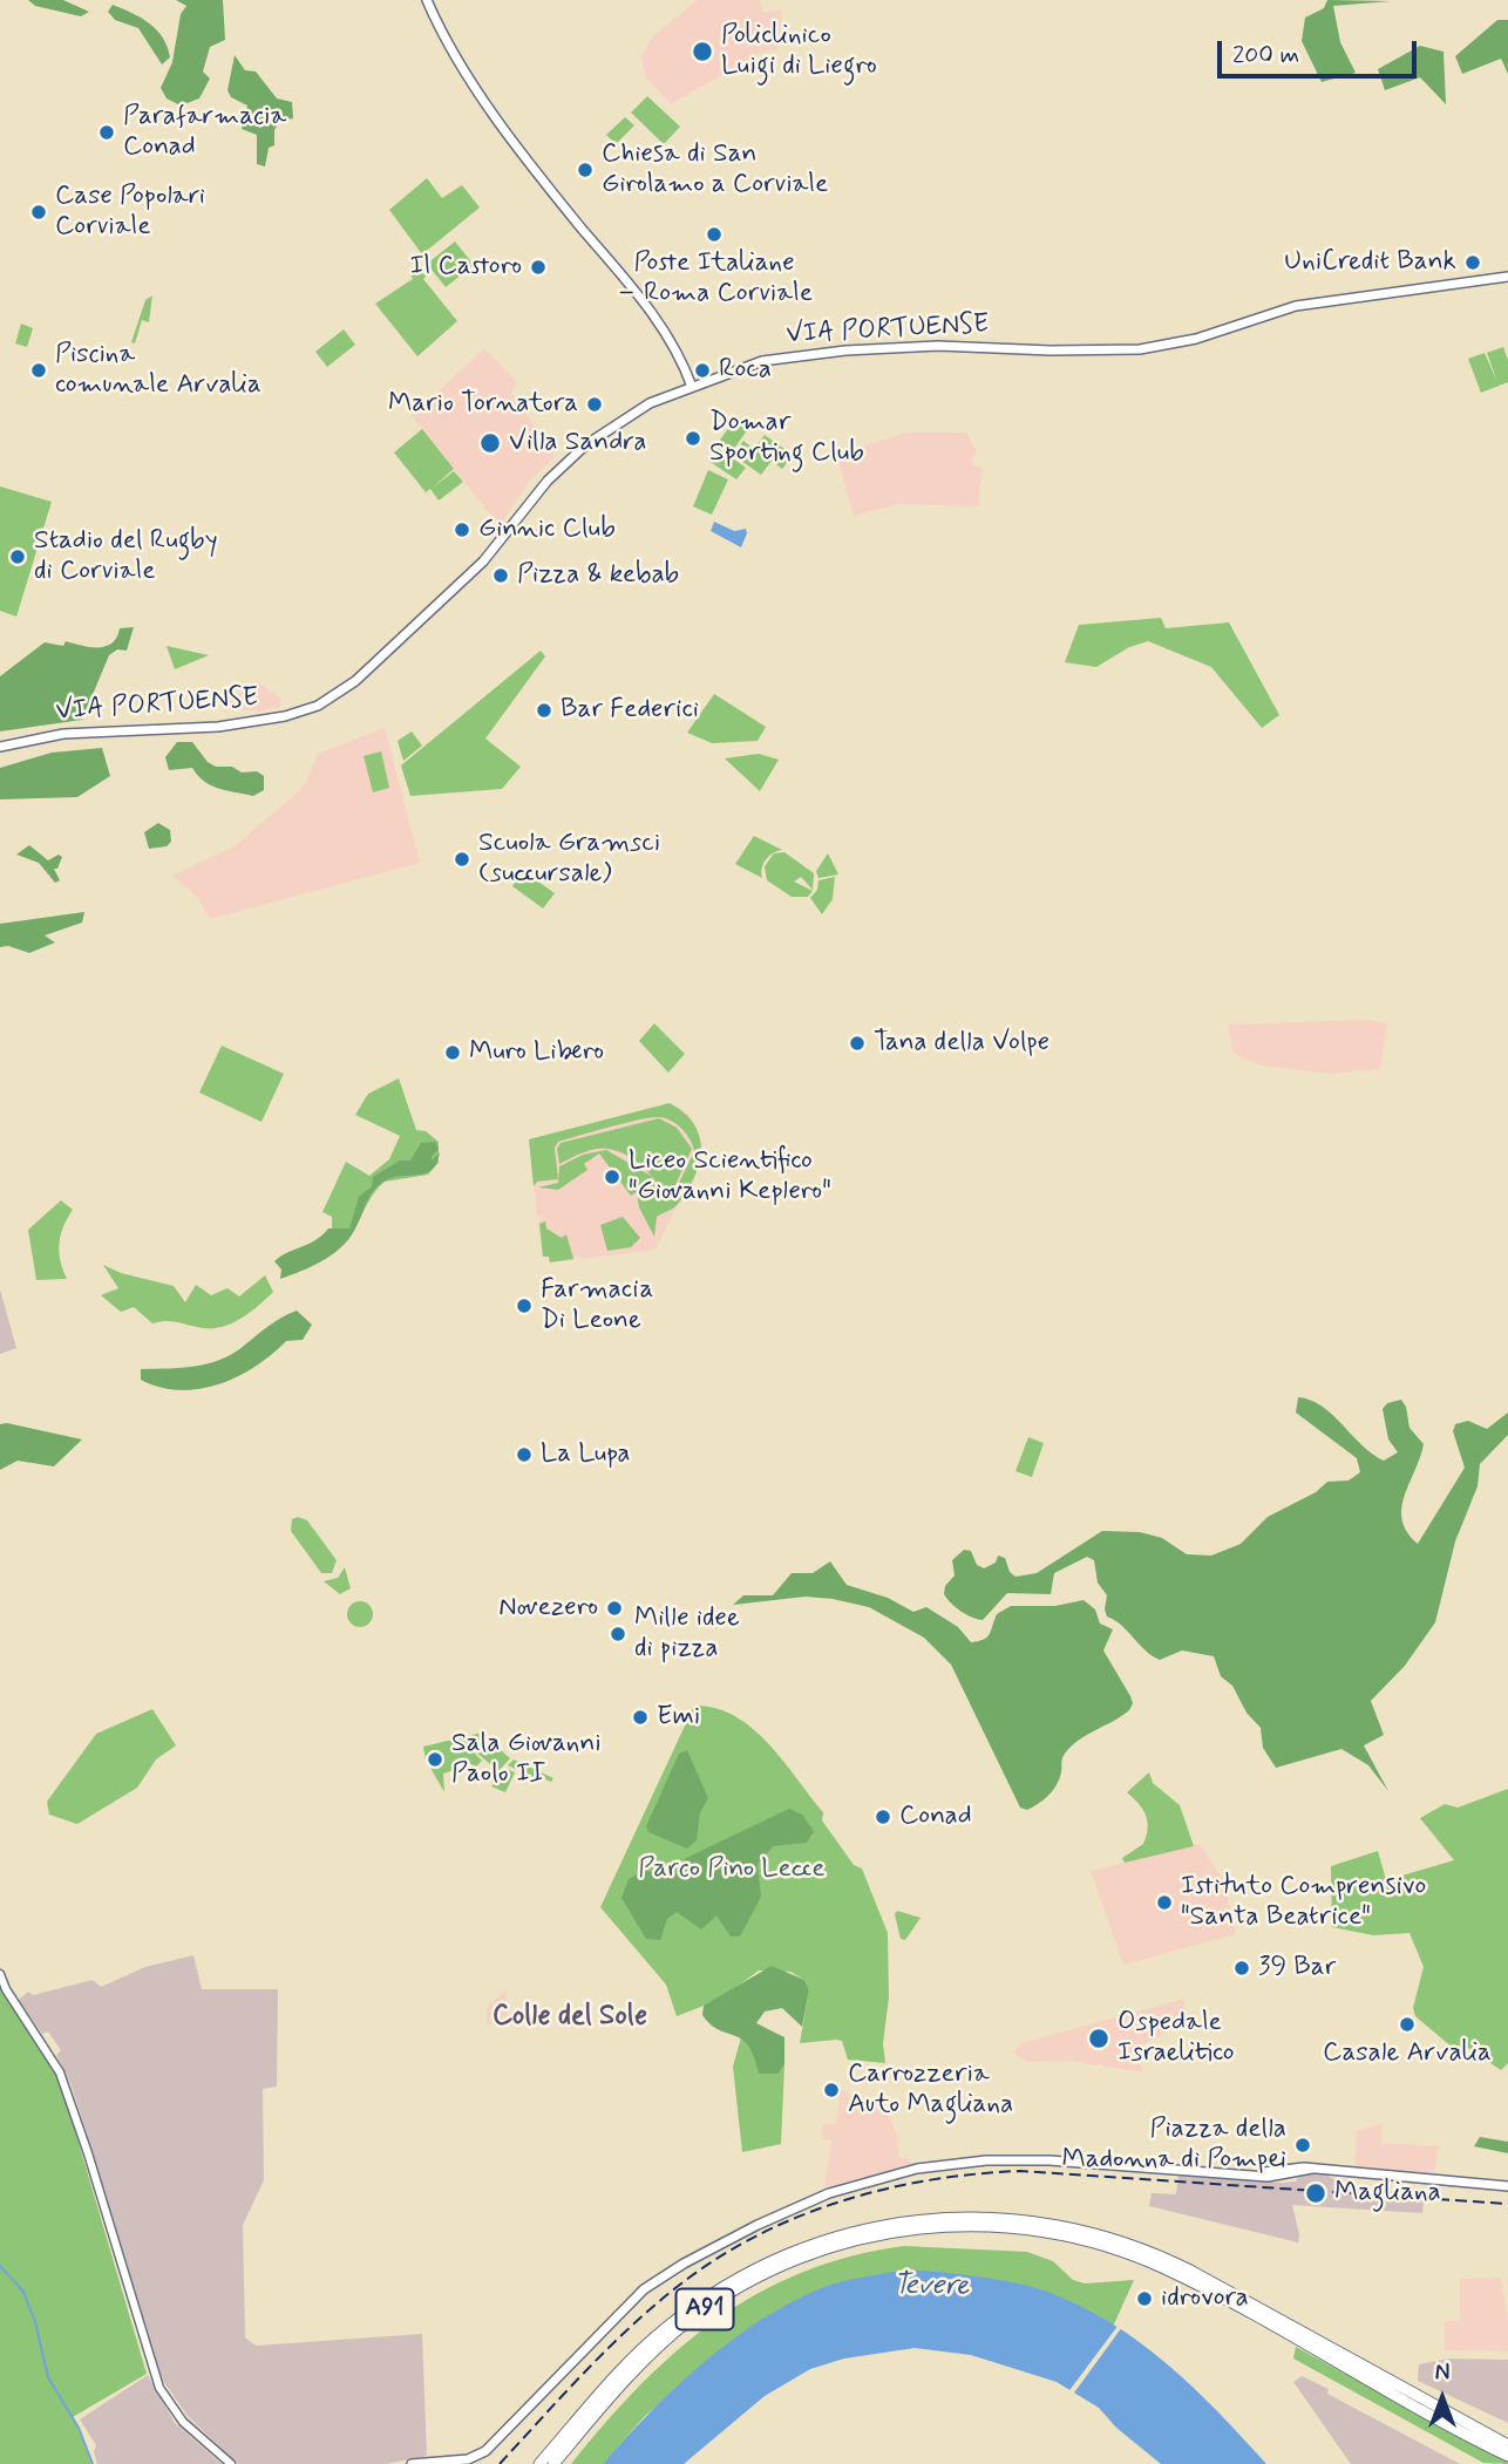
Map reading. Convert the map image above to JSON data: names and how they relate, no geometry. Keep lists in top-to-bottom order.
{
  "streets": {
    "highway": ["A91"],
    "main road": ["VIA PORTUENSE"]
  },
  "districts": ["Colle del Sole"],
  "water": ["Tevere"],
  "parks": ["Parco Pino Lecce"],
  "places": [
    "Policlinico Luigi di Liegro",
    "Parafarmacia Conad",
    "Chiesa di San Girolamo a Corviale",
    "Case Popolari Corviale",
    "Poste Italiane – Roma Corviale",
    "UniCredit Bank",
    "Il Castoro",
    "Piscina comunale Arvalia",
    "Roca",
    "Mario Tornatora",
    "Domar Sporting Club",
    "Villa Sandra",
    "Ginnic Club",
    "Stadio del Rugby di Corviale",
    "Pizza & kebab",
    "Bar Federici",
    "Scuola Gramsci (succursale)",
    "Tana della Volpe",
    "Muro Libero",
    "Liceo Scientifico \"Giovanni Keplero\"",
    "Farmacia Di Leone",
    "La Lupa",
    "Novezero",
    "Mille idee di pizza",
    "Emi",
    "Sala Giovanni Paolo II",
    "Conad",
    "Istituto Comprensivo \"Santa Beatrice\"",
    "39 Bar",
    "Casale Arvalia",
    "Ospedale Israelitico",
    "Carrozzeria Auto Magliana",
    "Piazza della Madonna di Pompei",
    "Magliana",
    "idrovora"
  ],
  "scale_bar": "200 m",
  "north": "top"
}
